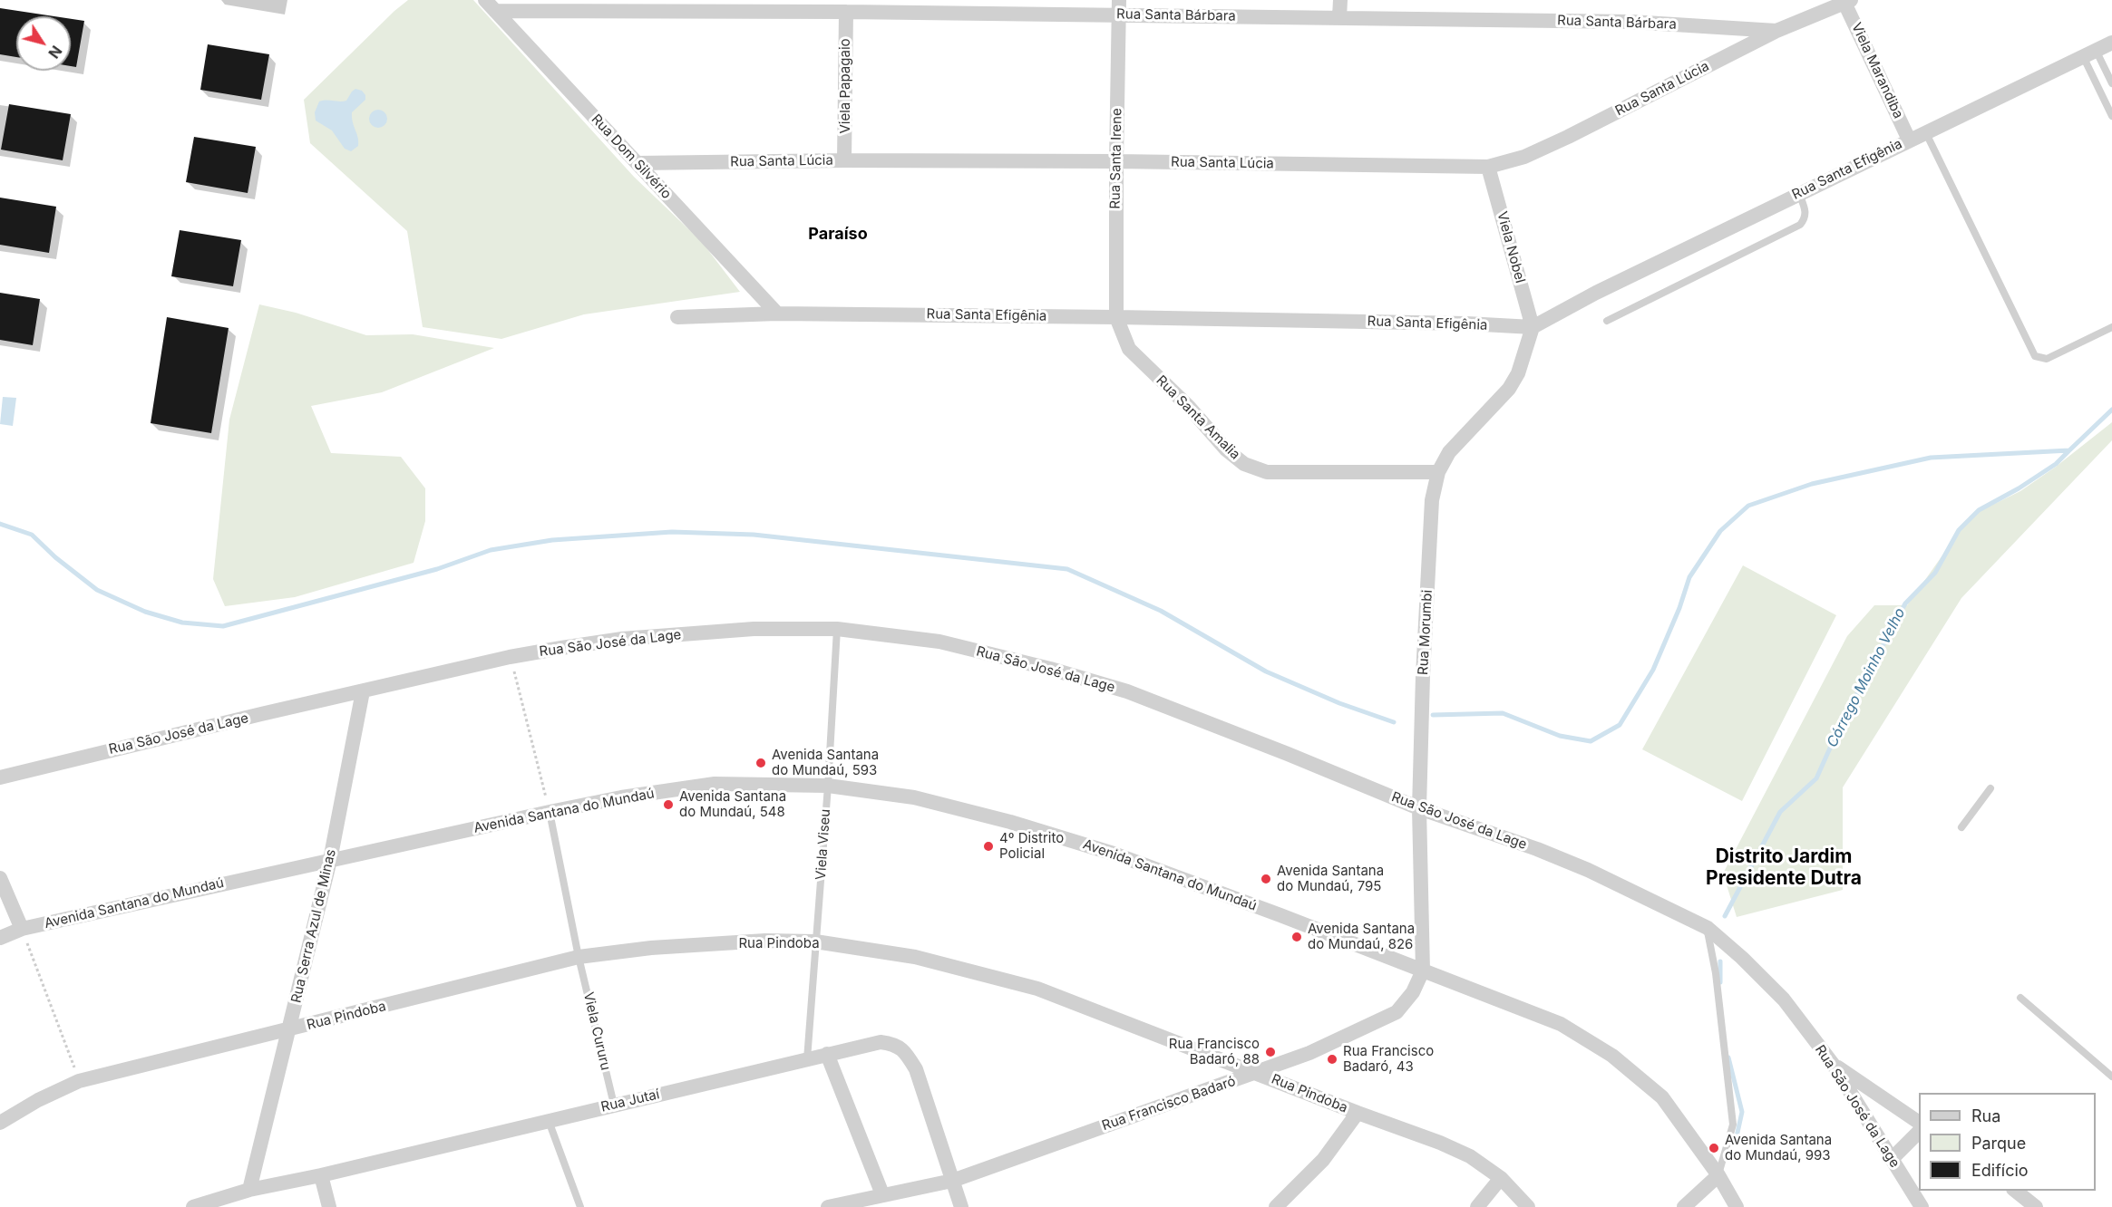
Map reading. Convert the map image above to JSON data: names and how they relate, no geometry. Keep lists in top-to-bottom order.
{
  "streets": {
    "street": [
      "Rua Santa Bárbara",
      "Viela Marandiba",
      "Viela Papagaio",
      "Rua Santa Lúcia",
      "Rua Dom Silvério",
      "Rua Santa Irene",
      "Rua Santa Efigênia",
      "Viela Nobel",
      "Rua Santa Amalia",
      "Rua Morumbi",
      "Rua São José da Lage",
      "Avenida Santana do Mundaú",
      "Rua Serra Azul de Minas",
      "Rua Pindoba",
      "Rua Jutaí",
      "Rua Francisco Badaró"
    ],
    "lane": ["Viela Viseu", "Viela Cururu"]
  },
  "crossings": [
    ["Rua Santa Bárbara", "Viela Marandiba"],
    ["Rua Santa Bárbara", "Viela Papagaio"],
    ["Rua Santa Bárbara", "Rua Santa Lúcia"],
    ["Rua Santa Bárbara", "Rua Dom Silvério"],
    ["Rua Santa Bárbara", "Rua Santa Irene"],
    ["Viela Marandiba", "Rua Santa Efigênia"],
    ["Viela Papagaio", "Rua Santa Lúcia"],
    ["Rua Santa Lúcia", "Rua Dom Silvério"],
    ["Rua Santa Lúcia", "Rua Santa Irene"],
    ["Rua Santa Lúcia", "Viela Nobel"],
    ["Rua Dom Silvério", "Rua Santa Efigênia"],
    ["Rua Santa Irene", "Rua Santa Efigênia"],
    ["Rua Santa Irene", "Rua Santa Amalia"],
    ["Rua Santa Efigênia", "Viela Nobel"],
    ["Rua Santa Efigênia", "Rua Santa Amalia"],
    ["Rua Santa Efigênia", "Rua Morumbi"],
    ["Viela Nobel", "Rua Morumbi"],
    ["Rua Santa Amalia", "Rua Morumbi"],
    ["Rua Morumbi", "Rua São José da Lage"],
    ["Rua Morumbi", "Avenida Santana do Mundaú"],
    ["Rua Morumbi", "Rua Francisco Badaró"],
    ["Rua São José da Lage", "Viela Viseu"],
    ["Rua São José da Lage", "Rua Serra Azul de Minas"],
    ["Avenida Santana do Mundaú", "Viela Viseu"],
    ["Avenida Santana do Mundaú", "Rua Serra Azul de Minas"],
    ["Avenida Santana do Mundaú", "Viela Cururu"],
    ["Avenida Santana do Mundaú", "Rua Francisco Badaró"],
    ["Viela Viseu", "Rua Pindoba"],
    ["Viela Viseu", "Rua Jutaí"],
    ["Rua Serra Azul de Minas", "Rua Pindoba"],
    ["Rua Serra Azul de Minas", "Rua Jutaí"],
    ["Rua Pindoba", "Viela Cururu"],
    ["Rua Pindoba", "Rua Francisco Badaró"],
    ["Viela Cururu", "Rua Jutaí"],
    ["Rua Jutaí", "Rua Francisco Badaró"]
  ],
  "districts": ["Paraíso", "Distrito Jardim Presidente Dutra"],
  "water": ["Córrego Moinho Velho"],
  "places": [
    "Avenida Santana do Mundaú, 593",
    "Avenida Santana do Mundaú, 548",
    "4º Distrito Policial",
    "Avenida Santana do Mundaú, 795",
    "Avenida Santana do Mundaú, 826",
    "Rua Francisco Badaró, 88",
    "Rua Francisco Badaró, 43",
    "Avenida Santana do Mundaú, 993"
  ],
  "legend": ["Rua", "Parque", "Edifício"],
  "north": "bottom right"
}
